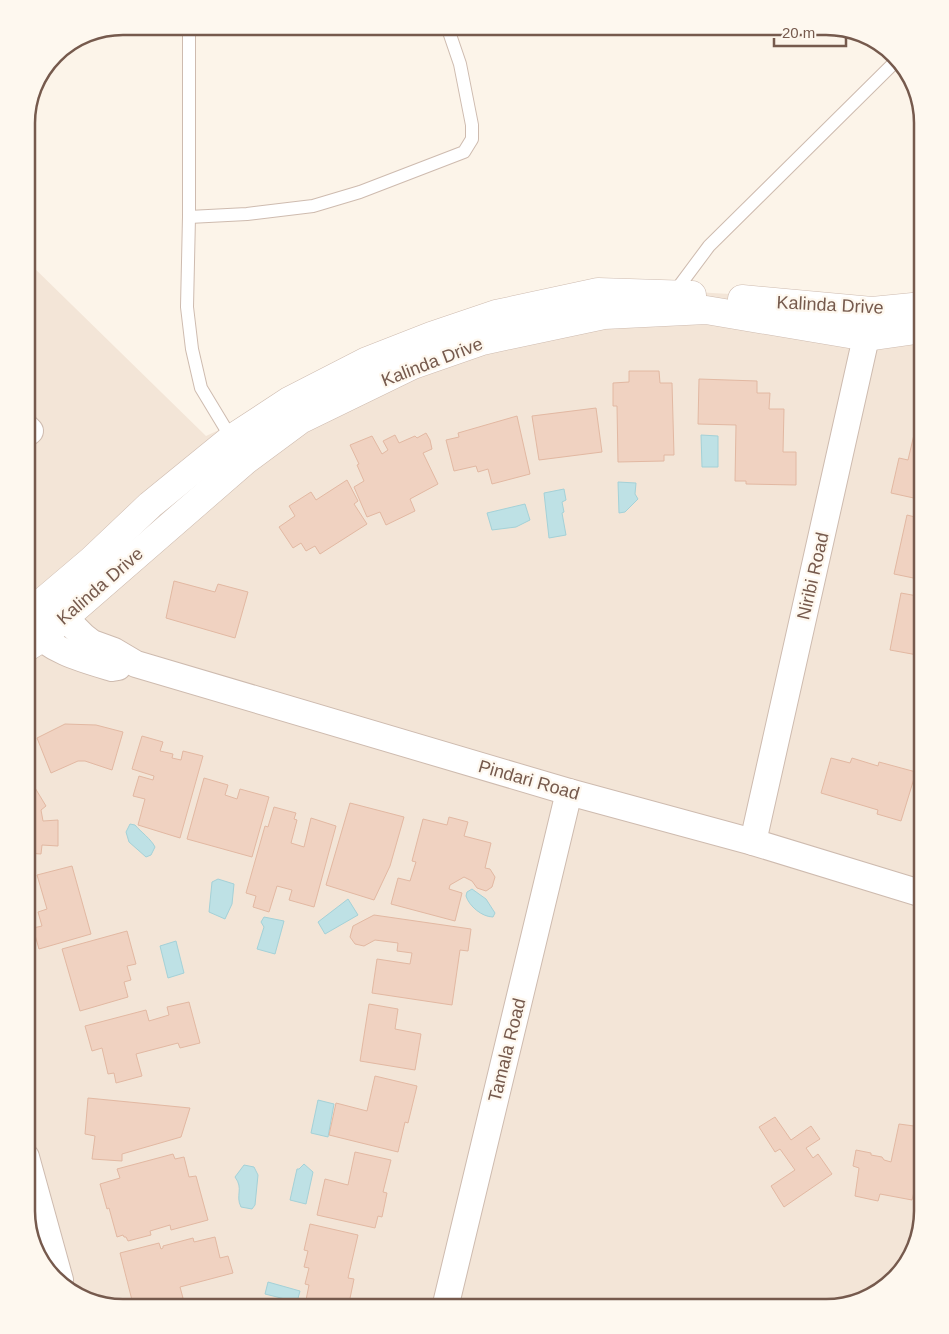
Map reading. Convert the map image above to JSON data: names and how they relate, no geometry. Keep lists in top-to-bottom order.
{
  "streets": {
    "street": [
      "Kalinda Drive",
      "Niribi Road",
      "Pindari Road",
      "Tamala Road"
    ]
  },
  "crossings": [
    ["Kalinda Drive", "Niribi Road"],
    ["Kalinda Drive", "Pindari Road"],
    ["Niribi Road", "Pindari Road"],
    ["Pindari Road", "Tamala Road"]
  ],
  "scale_bar": "20 m"
}
